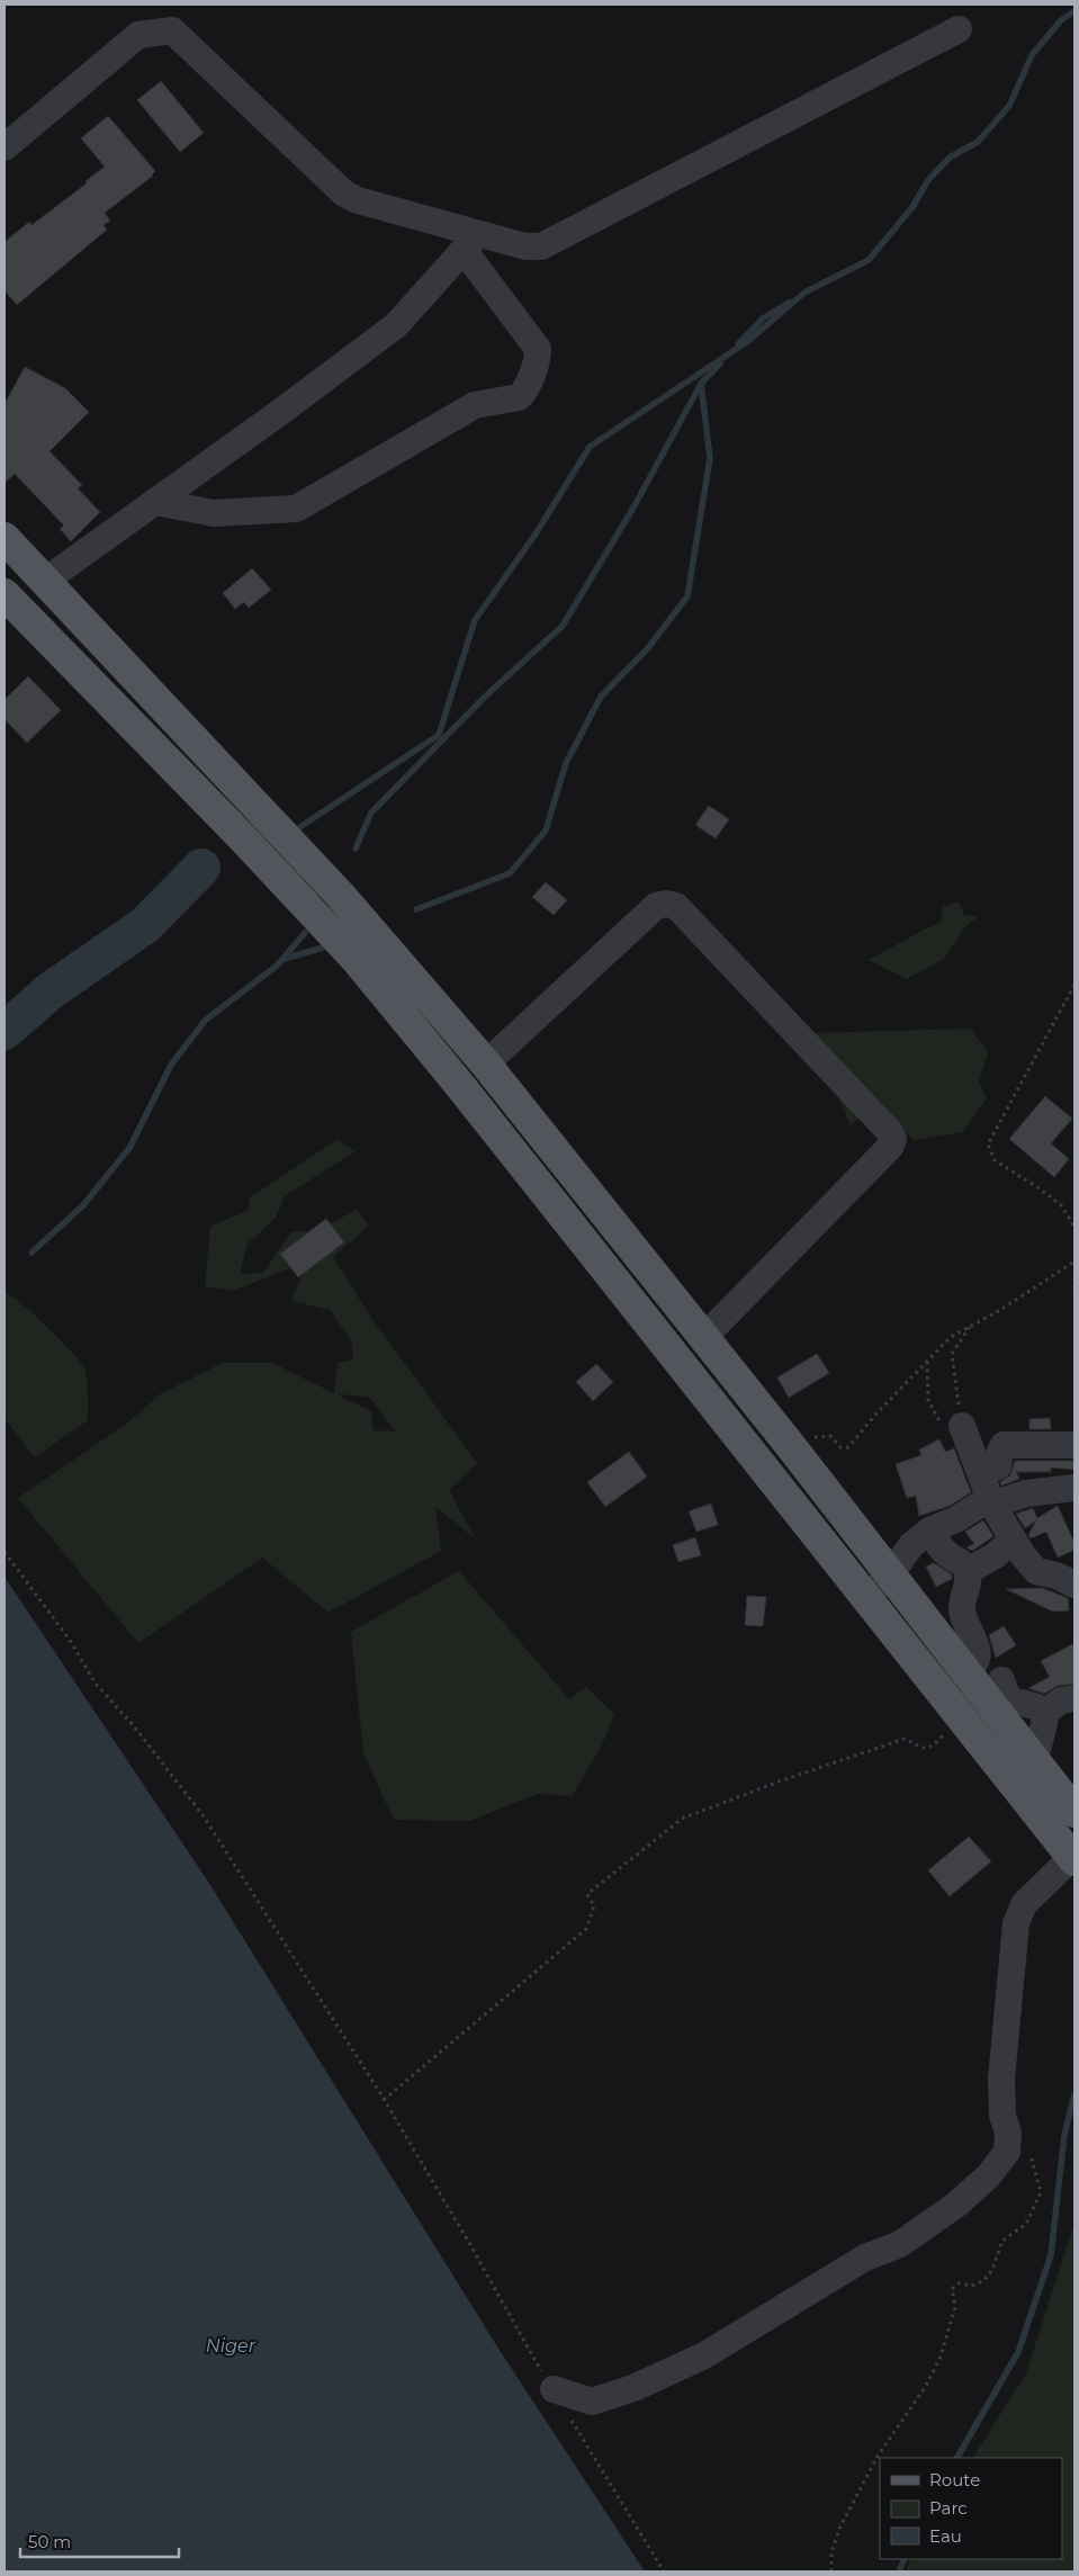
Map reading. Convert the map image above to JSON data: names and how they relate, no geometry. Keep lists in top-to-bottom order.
{
  "water": ["Niger"],
  "legend": ["Route", "Parc", "Eau"],
  "scale_bar": "50 m"
}
